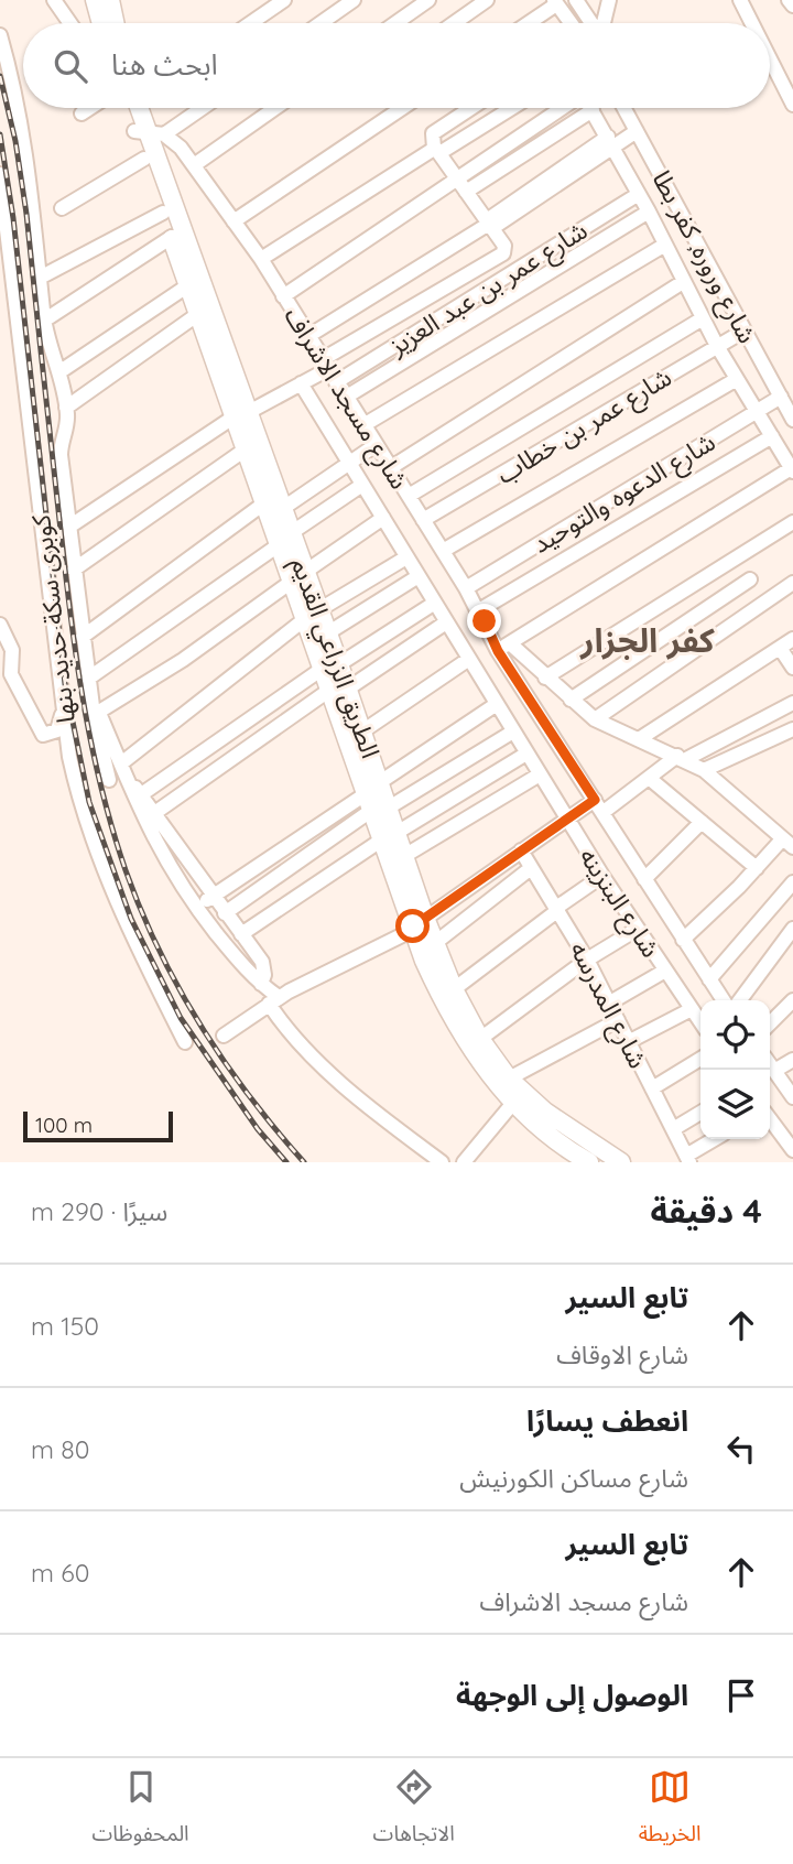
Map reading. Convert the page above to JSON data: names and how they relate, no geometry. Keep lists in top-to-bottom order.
{
  "streets": {
    "main road": ["الطريق الزراعي القديم"],
    "street": [
      "شارع وروره, كفر بطا",
      "شارع عمر بن عبد العزيز",
      "شارع مسجد الاشراف",
      "شارع عمر بن خطاب",
      "شارع الدعوه والتوحيد",
      "كوبرى سكة حديد بنها",
      "شارع البنزينه",
      "شارع المدرسه"
    ]
  },
  "crossings": [
    ["شارع وروره, كفر بطا", "شارع عمر بن خطاب"],
    ["شارع وروره, كفر بطا", "شارع الدعوه والتوحيد"],
    ["شارع عمر بن عبد العزيز", "شارع مسجد الاشراف"],
    ["شارع مسجد الاشراف", "شارع عمر بن خطاب"],
    ["شارع مسجد الاشراف", "شارع الدعوه والتوحيد"],
    ["شارع مسجد الاشراف", "الطريق الزراعي القديم"],
    ["شارع مسجد الاشراف", "شارع البنزينه"]
  ],
  "districts": ["كفر الجزار"],
  "scale_bar": "100 m",
  "page": {
    "search": "ابحث هنا",
    "scale": "100 m",
    "heading": ["4 دقيقة", "سيرًا · 290 m"],
    "list": [
      ["تابع السير", "شارع الاوقاف", "150 m"],
      ["انعطف يسارًا", "شارع مساكن الكورنيش", "80 m"],
      ["تابع السير", "شارع مسجد الاشراف", "60 m"],
      "الوصول إلى الوجهة"
    ],
    "nav": ["الخريطة", "الاتجاهات", "المحفوظات"]
  }
}
